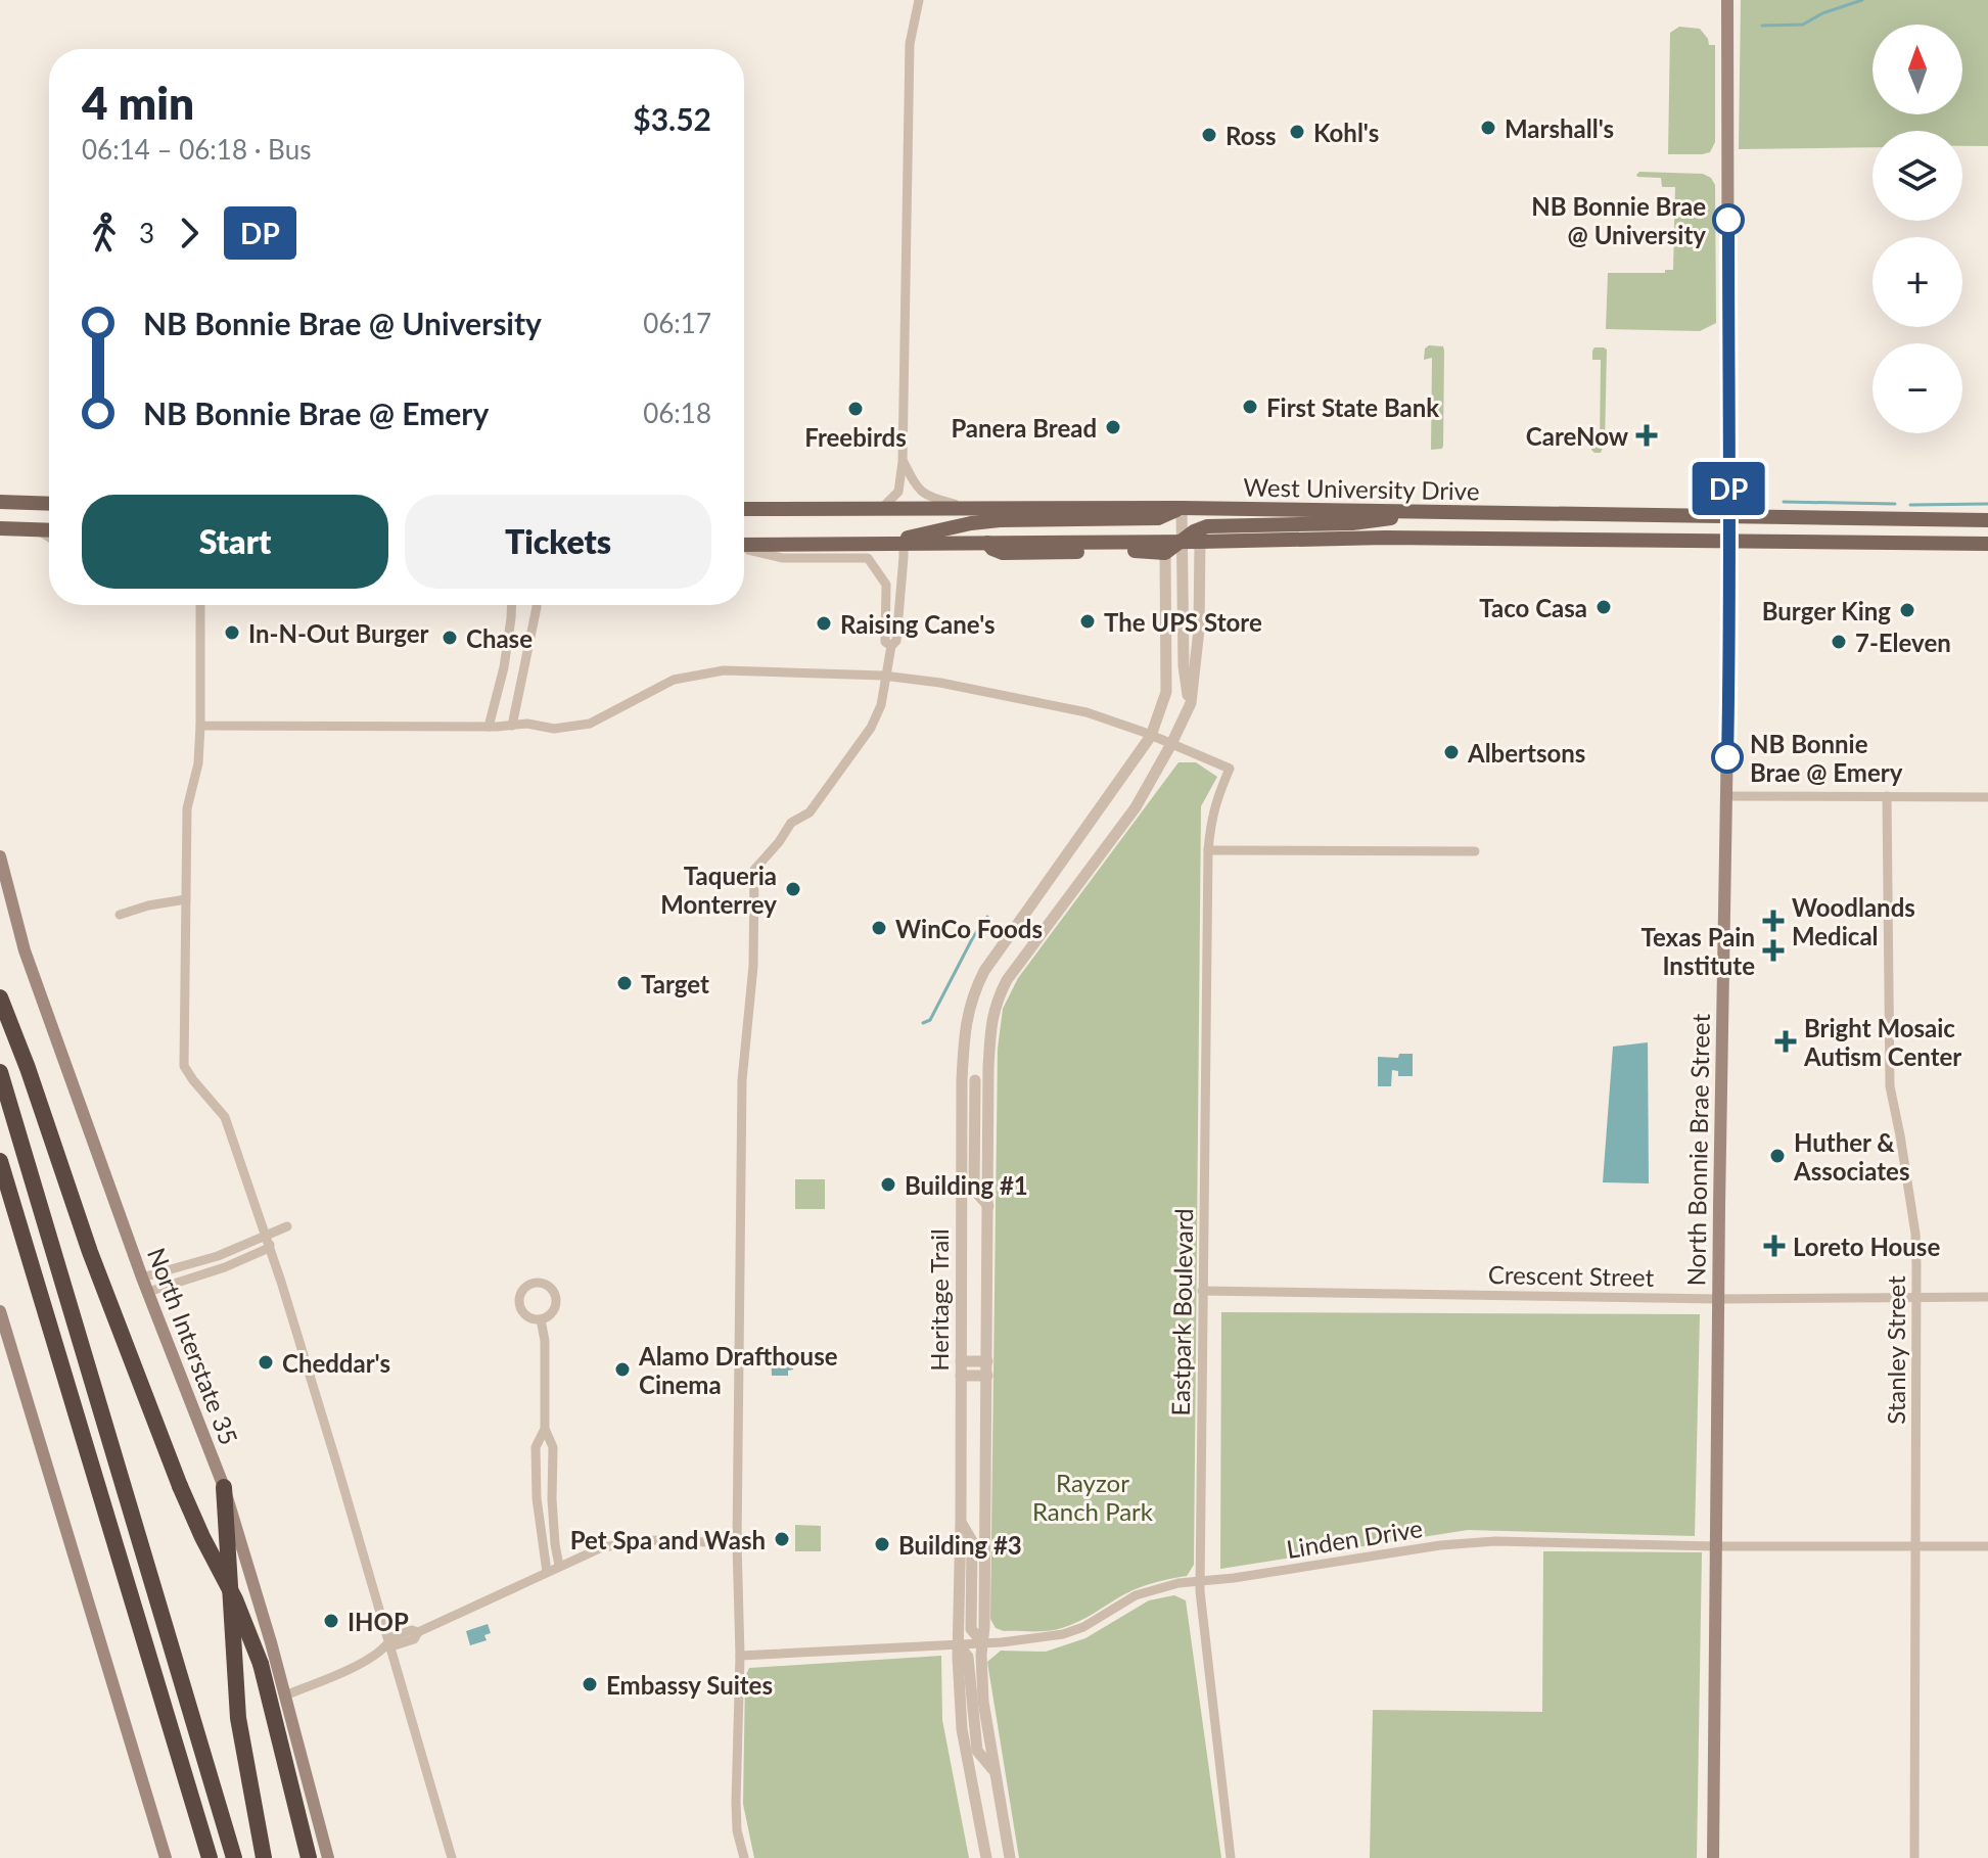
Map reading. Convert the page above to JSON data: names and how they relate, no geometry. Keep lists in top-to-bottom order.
{
  "streets": {
    "main road": ["West University Drive", "North Bonnie Brae Street", "North Interstate 35"],
    "street": [
      "Crescent Street",
      "Heritage Trail",
      "Eastpark Boulevard",
      "Stanley Street",
      "Linden Drive"
    ]
  },
  "crossings": [
    ["West University Drive", "North Bonnie Brae Street"],
    ["West University Drive", "Heritage Trail"],
    ["North Bonnie Brae Street", "Crescent Street"],
    ["North Bonnie Brae Street", "Linden Drive"],
    ["Crescent Street", "Eastpark Boulevard"],
    ["Crescent Street", "Stanley Street"],
    ["Heritage Trail", "Eastpark Boulevard"],
    ["Heritage Trail", "Linden Drive"],
    ["Eastpark Boulevard", "Linden Drive"],
    ["Stanley Street", "Linden Drive"]
  ],
  "parks": ["Rayzor Ranch Park"],
  "places": {
    "other": [
      "Marshall's",
      "Kohl's",
      "Ross",
      "NB Bonnie Brae @ University",
      "First State Bank",
      "Freebirds",
      "Panera Bread",
      "Taco Casa",
      "Burger King",
      "The UPS Store",
      "Raising Cane's",
      "In-N-Out Burger",
      "Chase",
      "7-Eleven",
      "Albertsons",
      "NB Bonnie Brae @ Emery",
      "Taqueria Monterrey",
      "WinCo Foods",
      "Target",
      "Huther & Associates",
      "Building #1",
      "Cheddar's",
      "Alamo Drafthouse Cinema",
      "Pet Spa and Wash",
      "Building #3",
      "IHOP",
      "Embassy Suites"
    ],
    "health": [
      "CareNow",
      "Woodlands Medical",
      "Texas Pain Institute",
      "Bright Mosaic Autism Center",
      "Loreto House"
    ]
  },
  "lines": ["bus line DP"],
  "north": "top",
  "page": {
    "on_map": "DP",
    "map_buttons": ["+", "−"],
    "heading": ["4 min", "06:14 – 06:18 · Bus", "$3.52"],
    "legs": ["3", "DP"],
    "list": [
      {
        "name": "NB Bonnie Brae @ University",
        "value": "06:17"
      },
      {
        "name": "NB Bonnie Brae @ Emery",
        "value": "06:18"
      }
    ],
    "buttons": ["Start", "Tickets"]
  }
}
